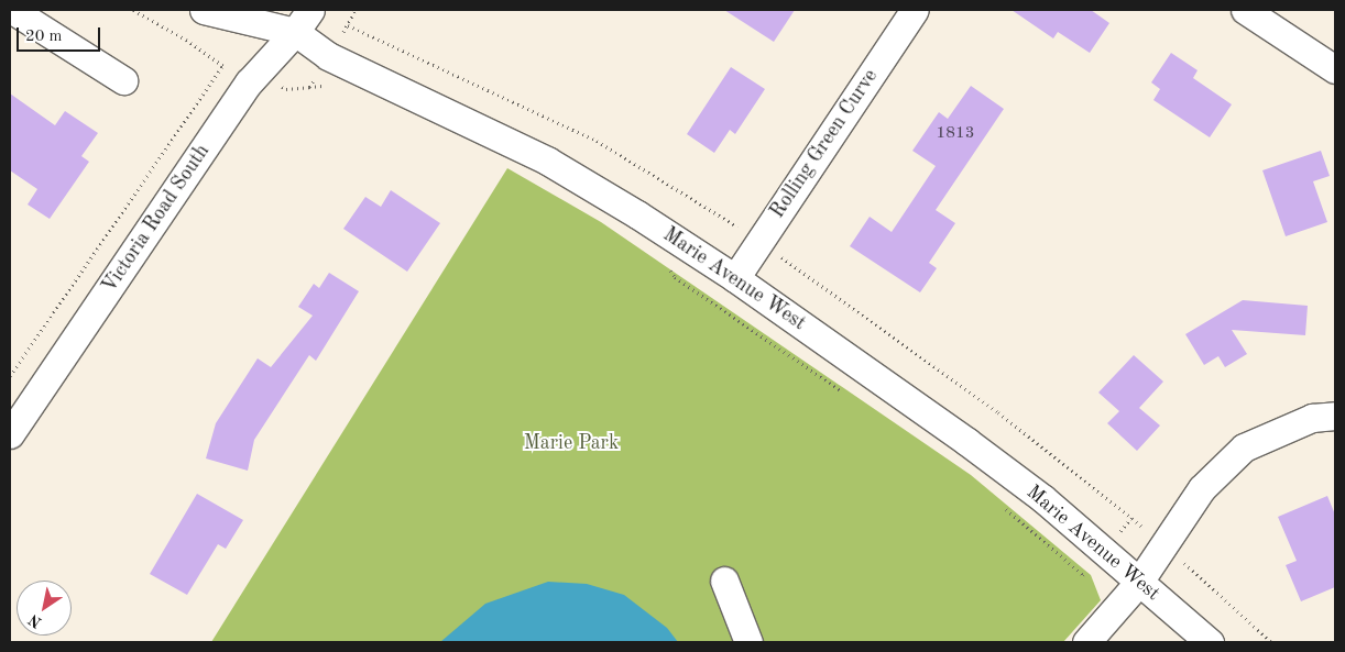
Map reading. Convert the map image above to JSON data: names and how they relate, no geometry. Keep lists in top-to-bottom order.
{
  "streets": {
    "street": ["Rolling Green Curve", "Victoria Road South", "Marie Avenue West"]
  },
  "crossings": [
    ["Rolling Green Curve", "Marie Avenue West"],
    ["Victoria Road South", "Marie Avenue West"]
  ],
  "parks": ["Marie Park"],
  "house_numbers": ["1813"],
  "scale_bar": "20 m",
  "north": "bottom left"
}
